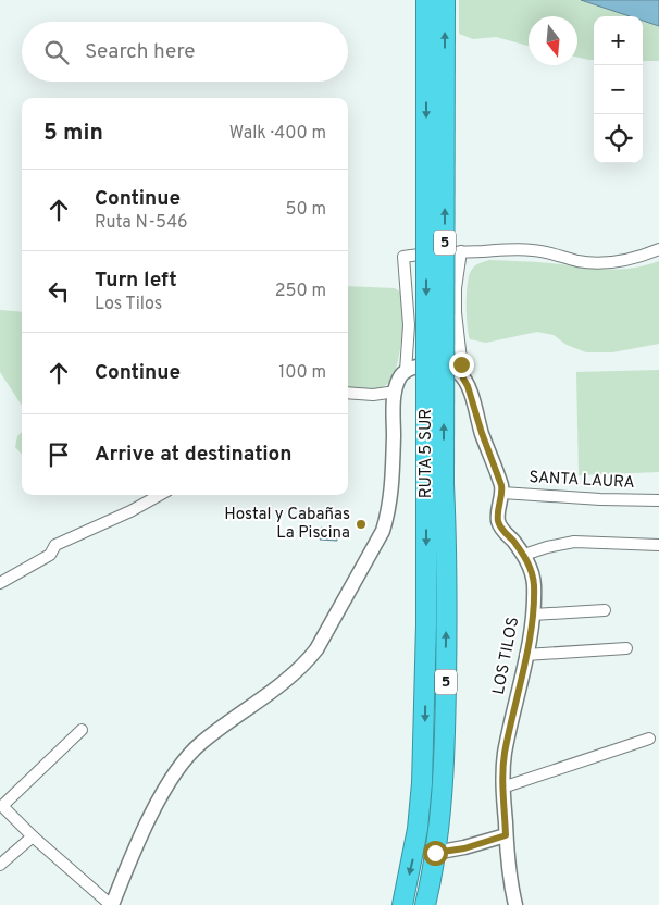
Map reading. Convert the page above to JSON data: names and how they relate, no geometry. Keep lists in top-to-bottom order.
{
  "streets": {
    "highway": ["5", "RUTA 5 SUR"],
    "street": ["SANTA LAURA", "LOS TILOS"]
  },
  "crossings": [
    ["SANTA LAURA", "LOS TILOS"]
  ],
  "places": ["Hostal y Cabañas La Piscina"],
  "north": "bottom",
  "page": {
    "map_buttons": ["+", "−"],
    "search": "Search here",
    "heading": ["5 min", "Walk · 400 m"],
    "list": [
      ["Continue", "Ruta N-546", "50 m"],
      ["Turn left", "Los Tilos", "250 m"],
      ["Continue", "100 m"],
      "Arrive at destination"
    ]
  }
}
